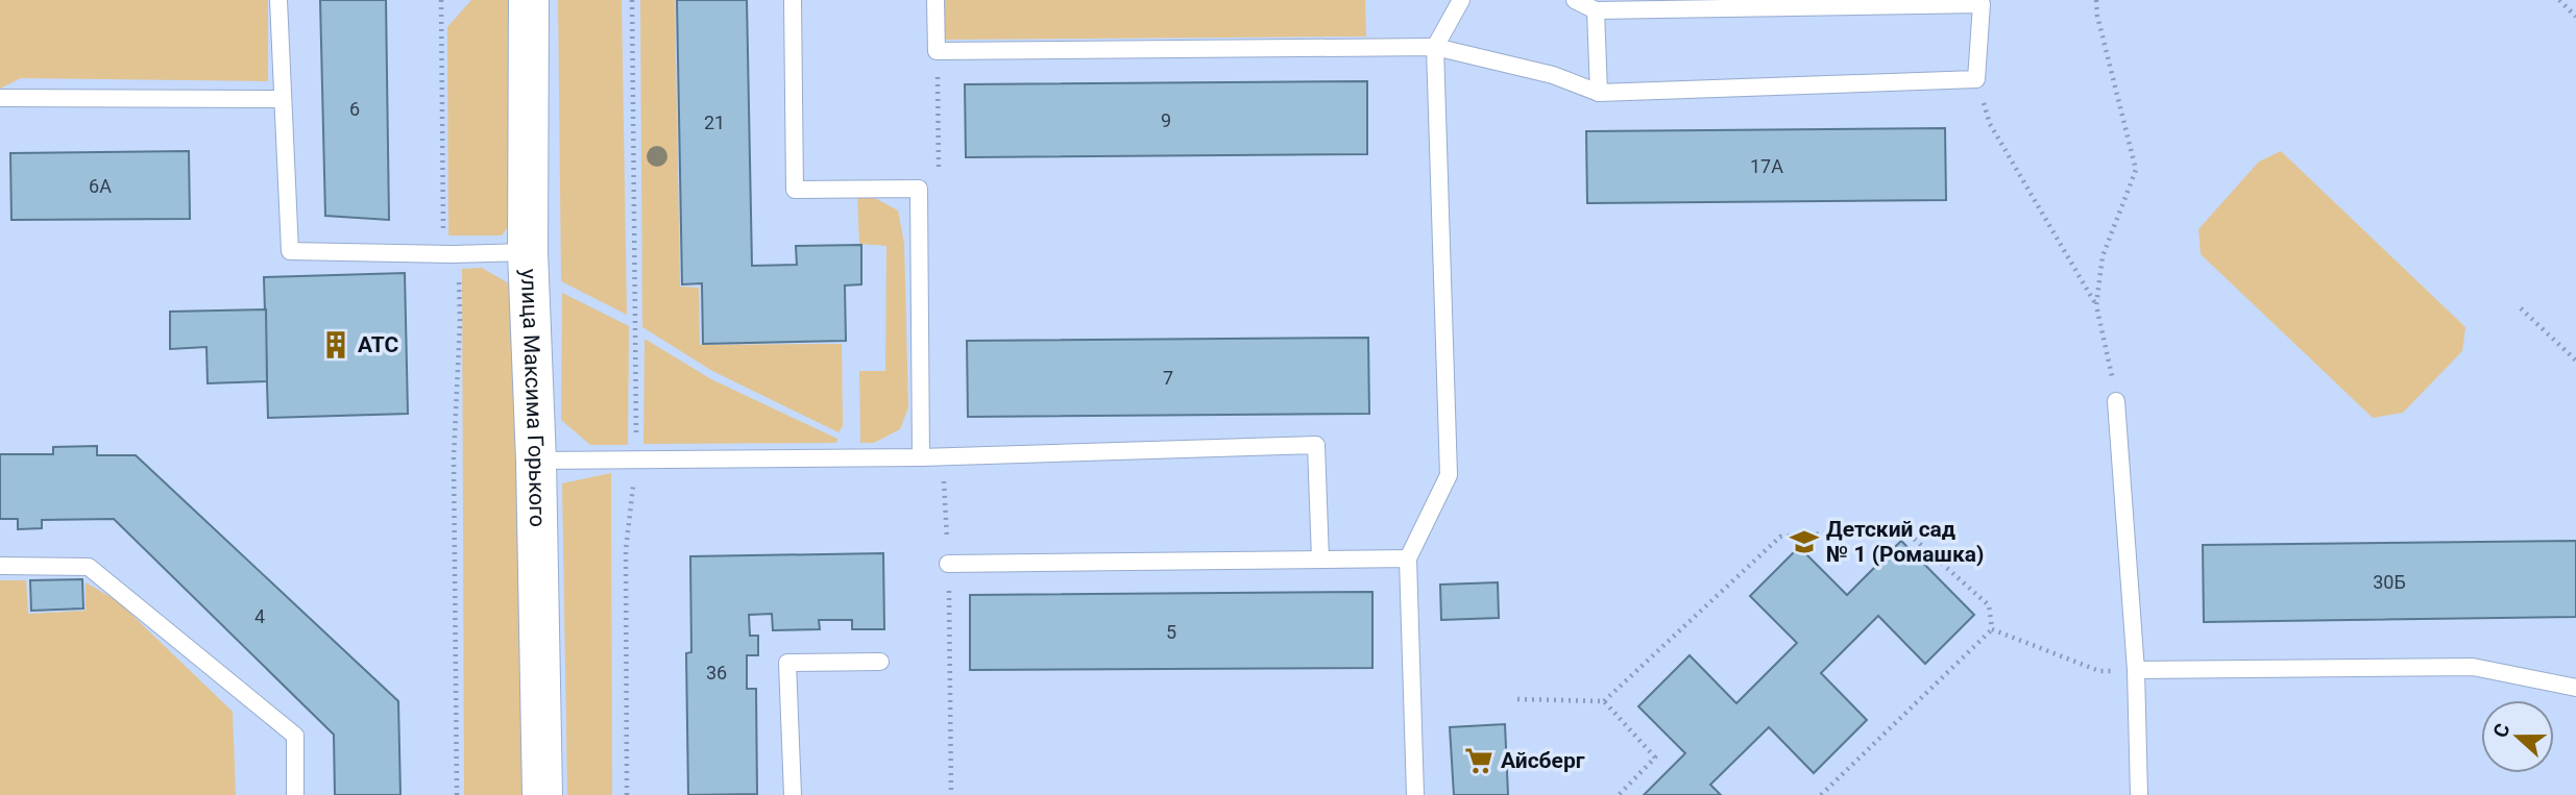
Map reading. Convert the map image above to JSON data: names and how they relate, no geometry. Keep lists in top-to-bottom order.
{
  "streets": {
    "main road": ["улица Максима Горького"]
  },
  "places": {
    "building": ["АТС"],
    "school or university": ["Детский сад № 1 (Ромашка)"],
    "supermarket": ["Айсберг"]
  },
  "house_numbers": [
    "6",
    "9",
    "21",
    "17А",
    "6А",
    "7",
    "30Б",
    "4",
    "5",
    "36"
  ],
  "north": "left"
}
